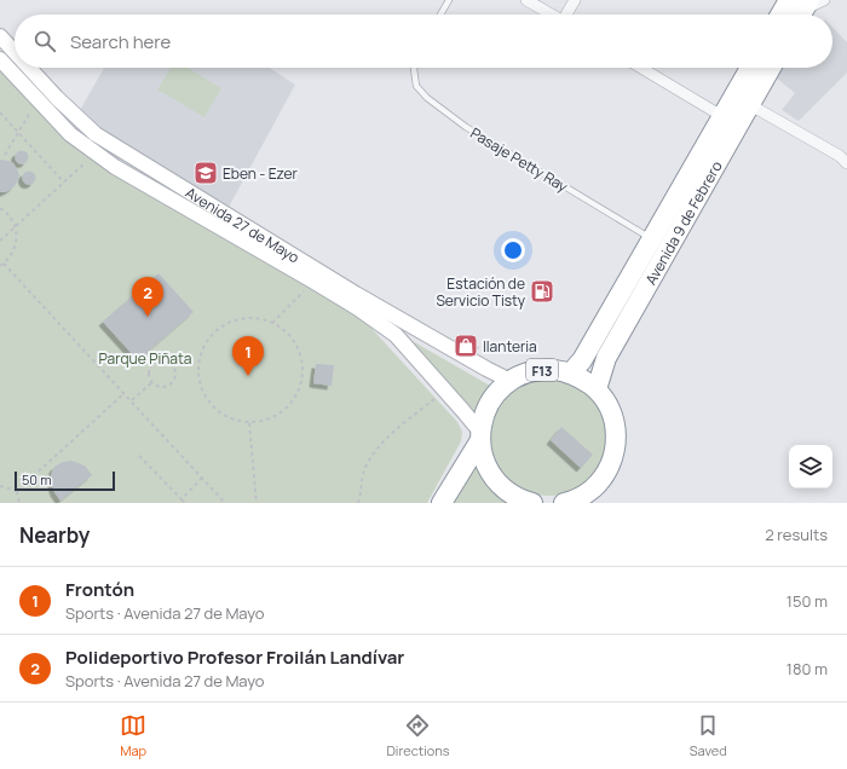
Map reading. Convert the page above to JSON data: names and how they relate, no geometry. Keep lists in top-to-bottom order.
{
  "streets": {
    "highway": ["Avenida 9 de Febrero", "F13"],
    "main road": ["Avenida 27 de Mayo"],
    "lane": ["Pasaje Petty Ray"]
  },
  "crossings": [
    ["Pasaje Petty Ray", "Avenida 9 de Febrero"],
    ["Avenida 9 de Febrero", "F13"],
    ["Avenida 27 de Mayo", "F13"]
  ],
  "parks": ["Parque Piñata"],
  "places": {
    "school or university": ["Eben - Ezer"],
    "fuel station": ["Estación de Servicio Tisty"],
    "shop": ["llanteria"]
  },
  "scale_bar": "50 m",
  "page": {
    "search": "Search here",
    "pins": ["2", "1"],
    "scale": "50 m",
    "heading": ["Nearby", "2 results"],
    "list": [
      {
        "mark": "1",
        "name": "Frontón",
        "note": "Sports · Avenida 27 de Mayo",
        "value": "150 m"
      },
      {
        "mark": "2",
        "name": "Polideportivo Profesor Froilán Landívar",
        "note": "Sports · Avenida 27 de Mayo",
        "value": "180 m"
      }
    ],
    "nav": ["Map", "Directions", "Saved"]
  }
}
